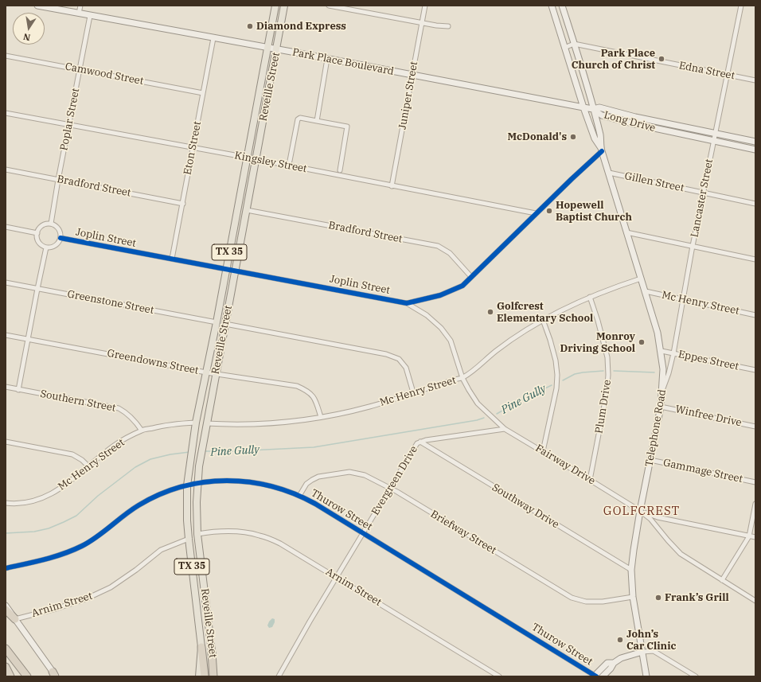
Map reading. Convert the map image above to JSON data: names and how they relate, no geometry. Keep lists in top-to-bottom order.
{
  "streets": {
    "highway": ["TX 35"],
    "main road": [
      "Park Place Boulevard",
      "Reveille Street",
      "Long Drive",
      "Telephone Road"
    ],
    "street": [
      "Edna Street",
      "Camwood Street",
      "Juniper Street",
      "Poplar Street",
      "Eton Street",
      "Kingsley Street",
      "Gillen Street",
      "Bradford Street",
      "Lancaster Street",
      "Joplin Street",
      "Greenstone Street",
      "Mc Henry Street",
      "Eppes Street",
      "Greendowns Street",
      "Southern Street",
      "Plum Drive",
      "Winfree Drive",
      "Fairway Drive",
      "Gammage Street",
      "Evergreen Drive",
      "Southway Drive",
      "Thurow Street",
      "Briefway Street",
      "Arnim Street"
    ]
  },
  "crossings": [
    ["Park Place Boulevard", "Reveille Street"],
    ["Park Place Boulevard", "Juniper Street"],
    ["Park Place Boulevard", "Poplar Street"],
    ["Park Place Boulevard", "Long Drive"],
    ["Park Place Boulevard", "Eton Street"],
    ["Park Place Boulevard", "Telephone Road"],
    ["Edna Street", "Lancaster Street"],
    ["Edna Street", "Telephone Road"],
    ["Camwood Street", "Poplar Street"],
    ["Camwood Street", "Eton Street"],
    ["Reveille Street", "Kingsley Street"],
    ["Reveille Street", "Bradford Street"],
    ["Reveille Street", "Joplin Street"],
    ["Reveille Street", "TX 35"],
    ["Reveille Street", "Greenstone Street"],
    ["Reveille Street", "Mc Henry Street"],
    ["Reveille Street", "Greendowns Street"],
    ["Reveille Street", "Thurow Street"],
    ["Reveille Street", "Arnim Street"],
    ["Juniper Street", "Kingsley Street"],
    ["Poplar Street", "Kingsley Street"],
    ["Poplar Street", "Bradford Street"],
    ["Poplar Street", "Joplin Street"],
    ["Long Drive", "Lancaster Street"],
    ["Long Drive", "Telephone Road"],
    ["Eton Street", "Kingsley Street"],
    ["Eton Street", "Bradford Street"],
    ["Eton Street", "Joplin Street"],
    ["Kingsley Street", "Joplin Street"],
    ["Gillen Street", "Lancaster Street"],
    ["Gillen Street", "Telephone Road"],
    ["Bradford Street", "Joplin Street"],
    ["Lancaster Street", "Mc Henry Street"],
    ["Lancaster Street", "Eppes Street"],
    ["Lancaster Street", "Telephone Road"],
    ["Joplin Street", "Telephone Road"],
    ["Joplin Street", "Fairway Drive"],
    ["Mc Henry Street", "Greendowns Street"],
    ["Mc Henry Street", "Southern Street"],
    ["Mc Henry Street", "Plum Drive"],
    ["Mc Henry Street", "Telephone Road"],
    ["Mc Henry Street", "Fairway Drive"],
    ["Eppes Street", "Telephone Road"],
    ["Plum Drive", "Fairway Drive"],
    ["Winfree Drive", "Telephone Road"],
    ["Telephone Road", "Fairway Drive"],
    ["Telephone Road", "Gammage Street"],
    ["Telephone Road", "Southway Drive"],
    ["Telephone Road", "Briefway Street"],
    ["Fairway Drive", "Evergreen Drive"],
    ["Evergreen Drive", "Southway Drive"],
    ["Evergreen Drive", "Thurow Street"],
    ["Evergreen Drive", "Briefway Street"],
    ["Evergreen Drive", "Arnim Street"],
    ["Thurow Street", "Briefway Street"]
  ],
  "districts": ["GOLFCREST"],
  "water": ["Pine Gully"],
  "places": [
    "Diamond Express",
    "Park Place Church of Christ",
    "McDonald's",
    "Hopewell Baptist Church",
    "Golfcrest Elementary School",
    "Monroy Driving School",
    "Frank’s Grill",
    "John’s Car Clinic"
  ],
  "north": "bottom"
}
